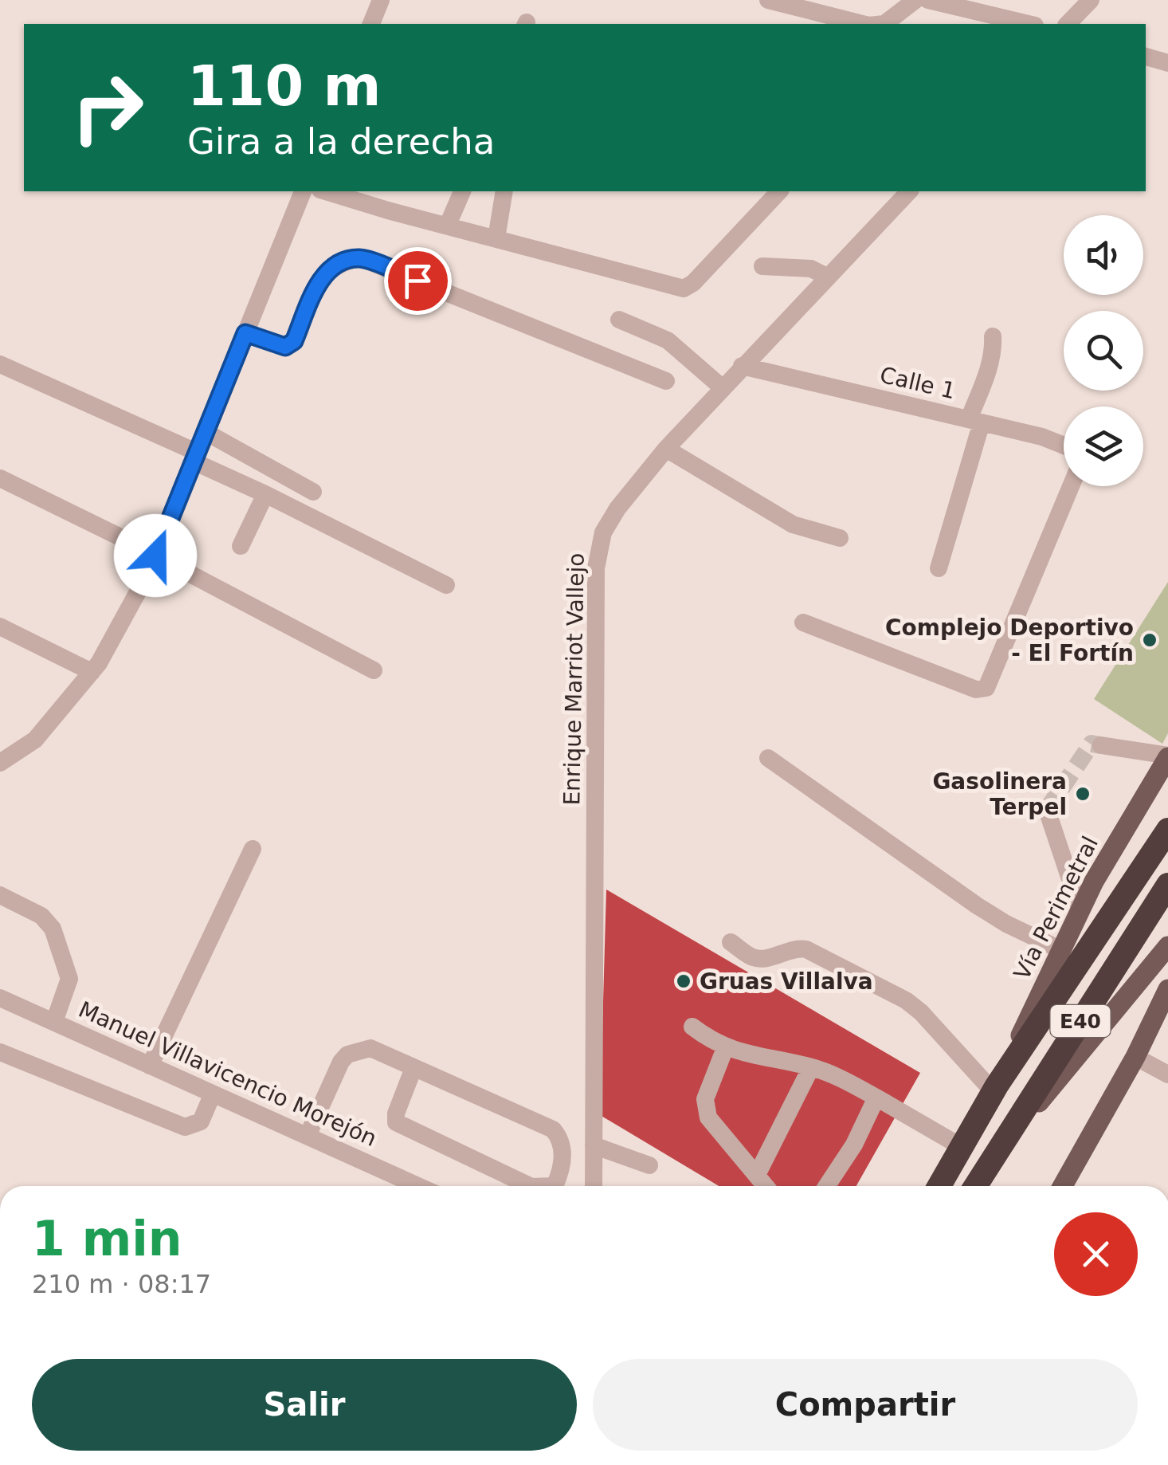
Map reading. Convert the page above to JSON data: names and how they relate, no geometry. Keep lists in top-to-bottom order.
{
  "streets": {
    "highway": ["Vía Perimetral", "E40"],
    "street": ["Calle 1", "Enrique Marriot Vallejo", "Manuel Villavicencio Morejón"]
  },
  "crossings": [
    ["Calle 1", "Enrique Marriot Vallejo"]
  ],
  "places": ["Complejo Deportivo - El Fortín", "Gasolinera Terpel", "Gruas Villalva"],
  "page": {
    "turn": ["110 m", "Gira a la derecha"],
    "heading": ["1 min", "210 m · 08:17"],
    "buttons": ["Salir", "Compartir"]
  }
}
